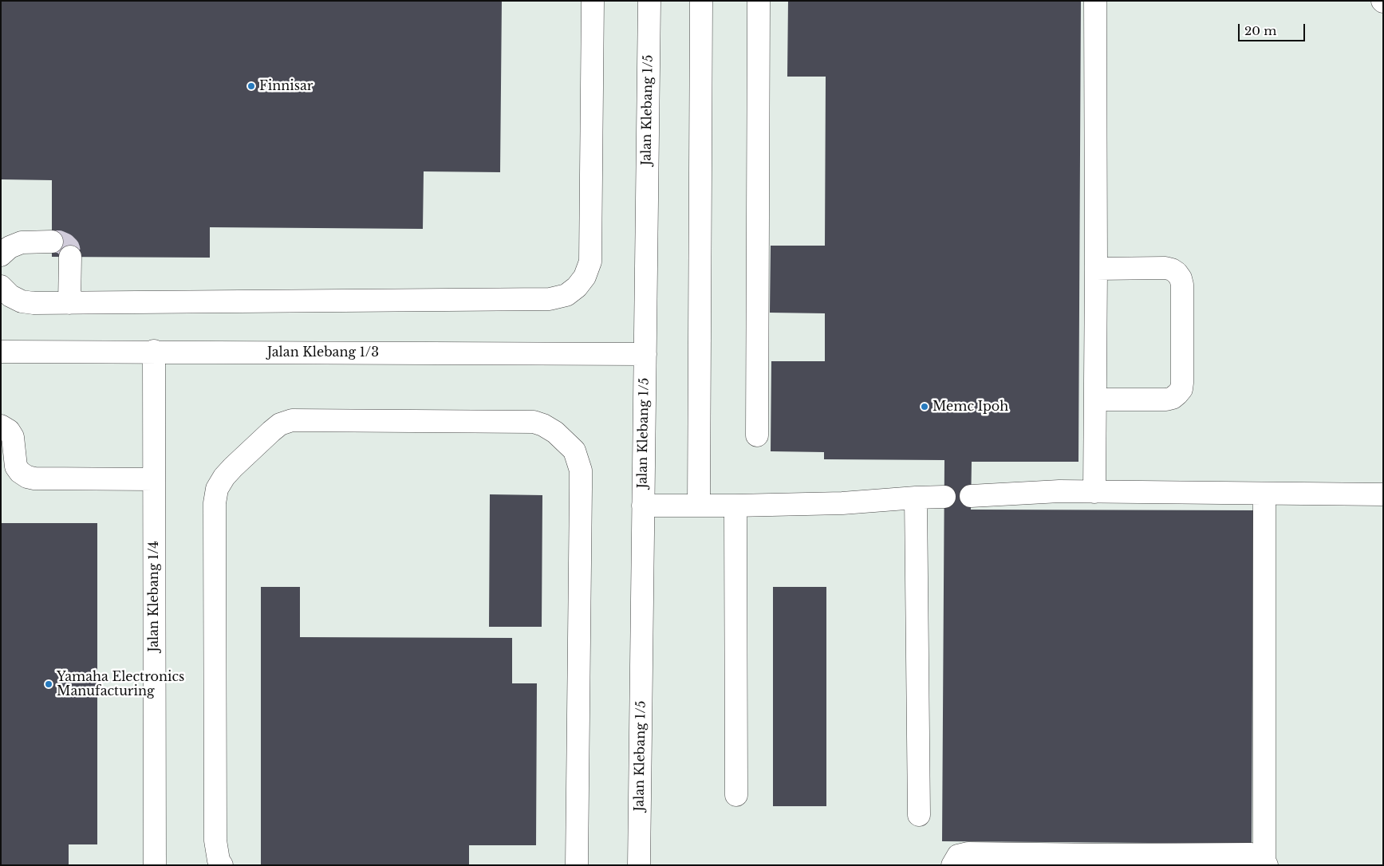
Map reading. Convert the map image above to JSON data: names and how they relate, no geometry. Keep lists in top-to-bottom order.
{
  "streets": {
    "street": ["Jalan Klebang 1/5", "Jalan Klebang 1/3", "Jalan Klebang 1/4"]
  },
  "crossings": [
    ["Jalan Klebang 1/5", "Jalan Klebang 1/3"],
    ["Jalan Klebang 1/3", "Jalan Klebang 1/4"]
  ],
  "places": ["Finnisar", "Memc Ipoh", "Yamaha Electronics Manufacturing"],
  "scale_bar": "20 m"
}
